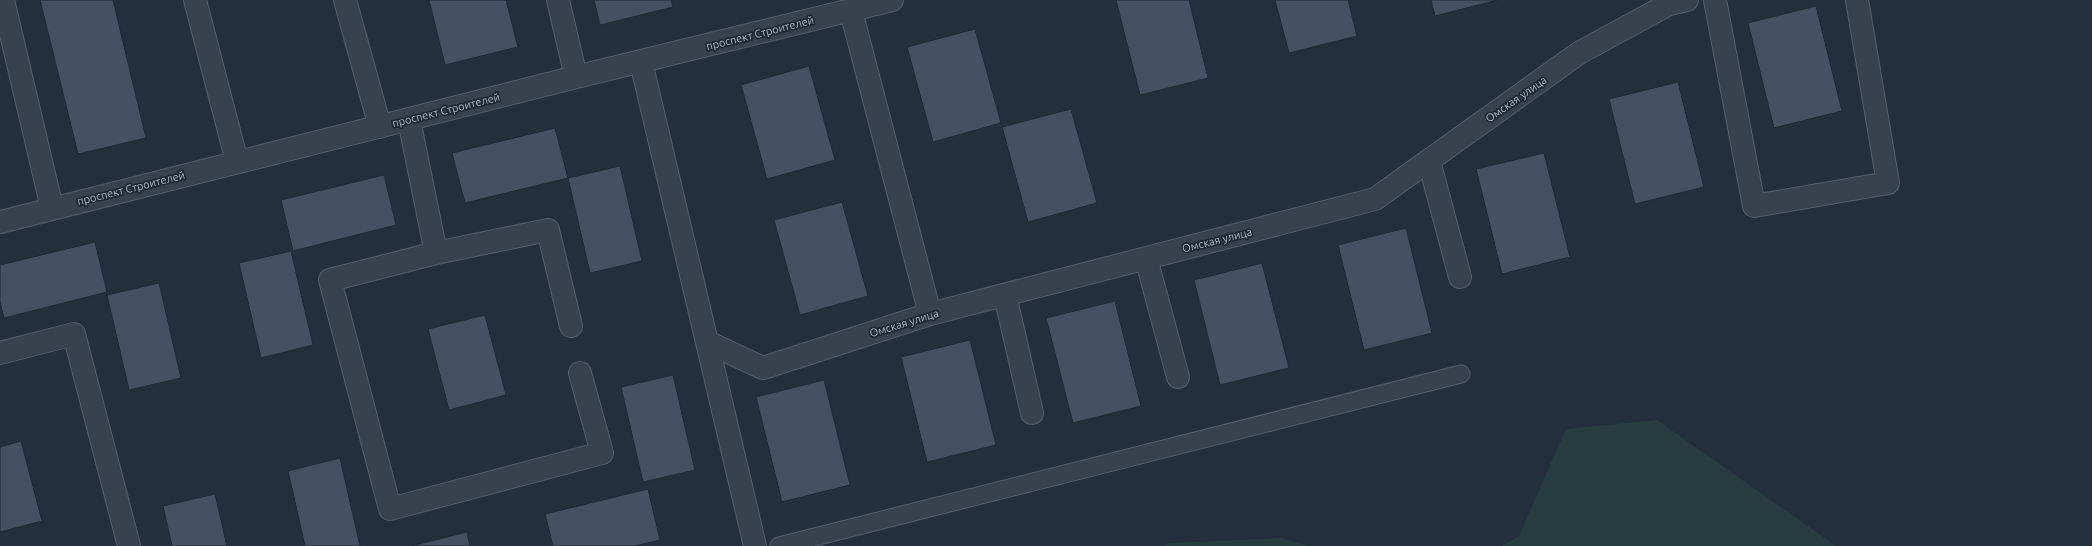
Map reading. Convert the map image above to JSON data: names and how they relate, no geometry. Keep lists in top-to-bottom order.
{
  "streets": {
    "street": ["проспект Строителей", "Омская улица"]
  }
}
